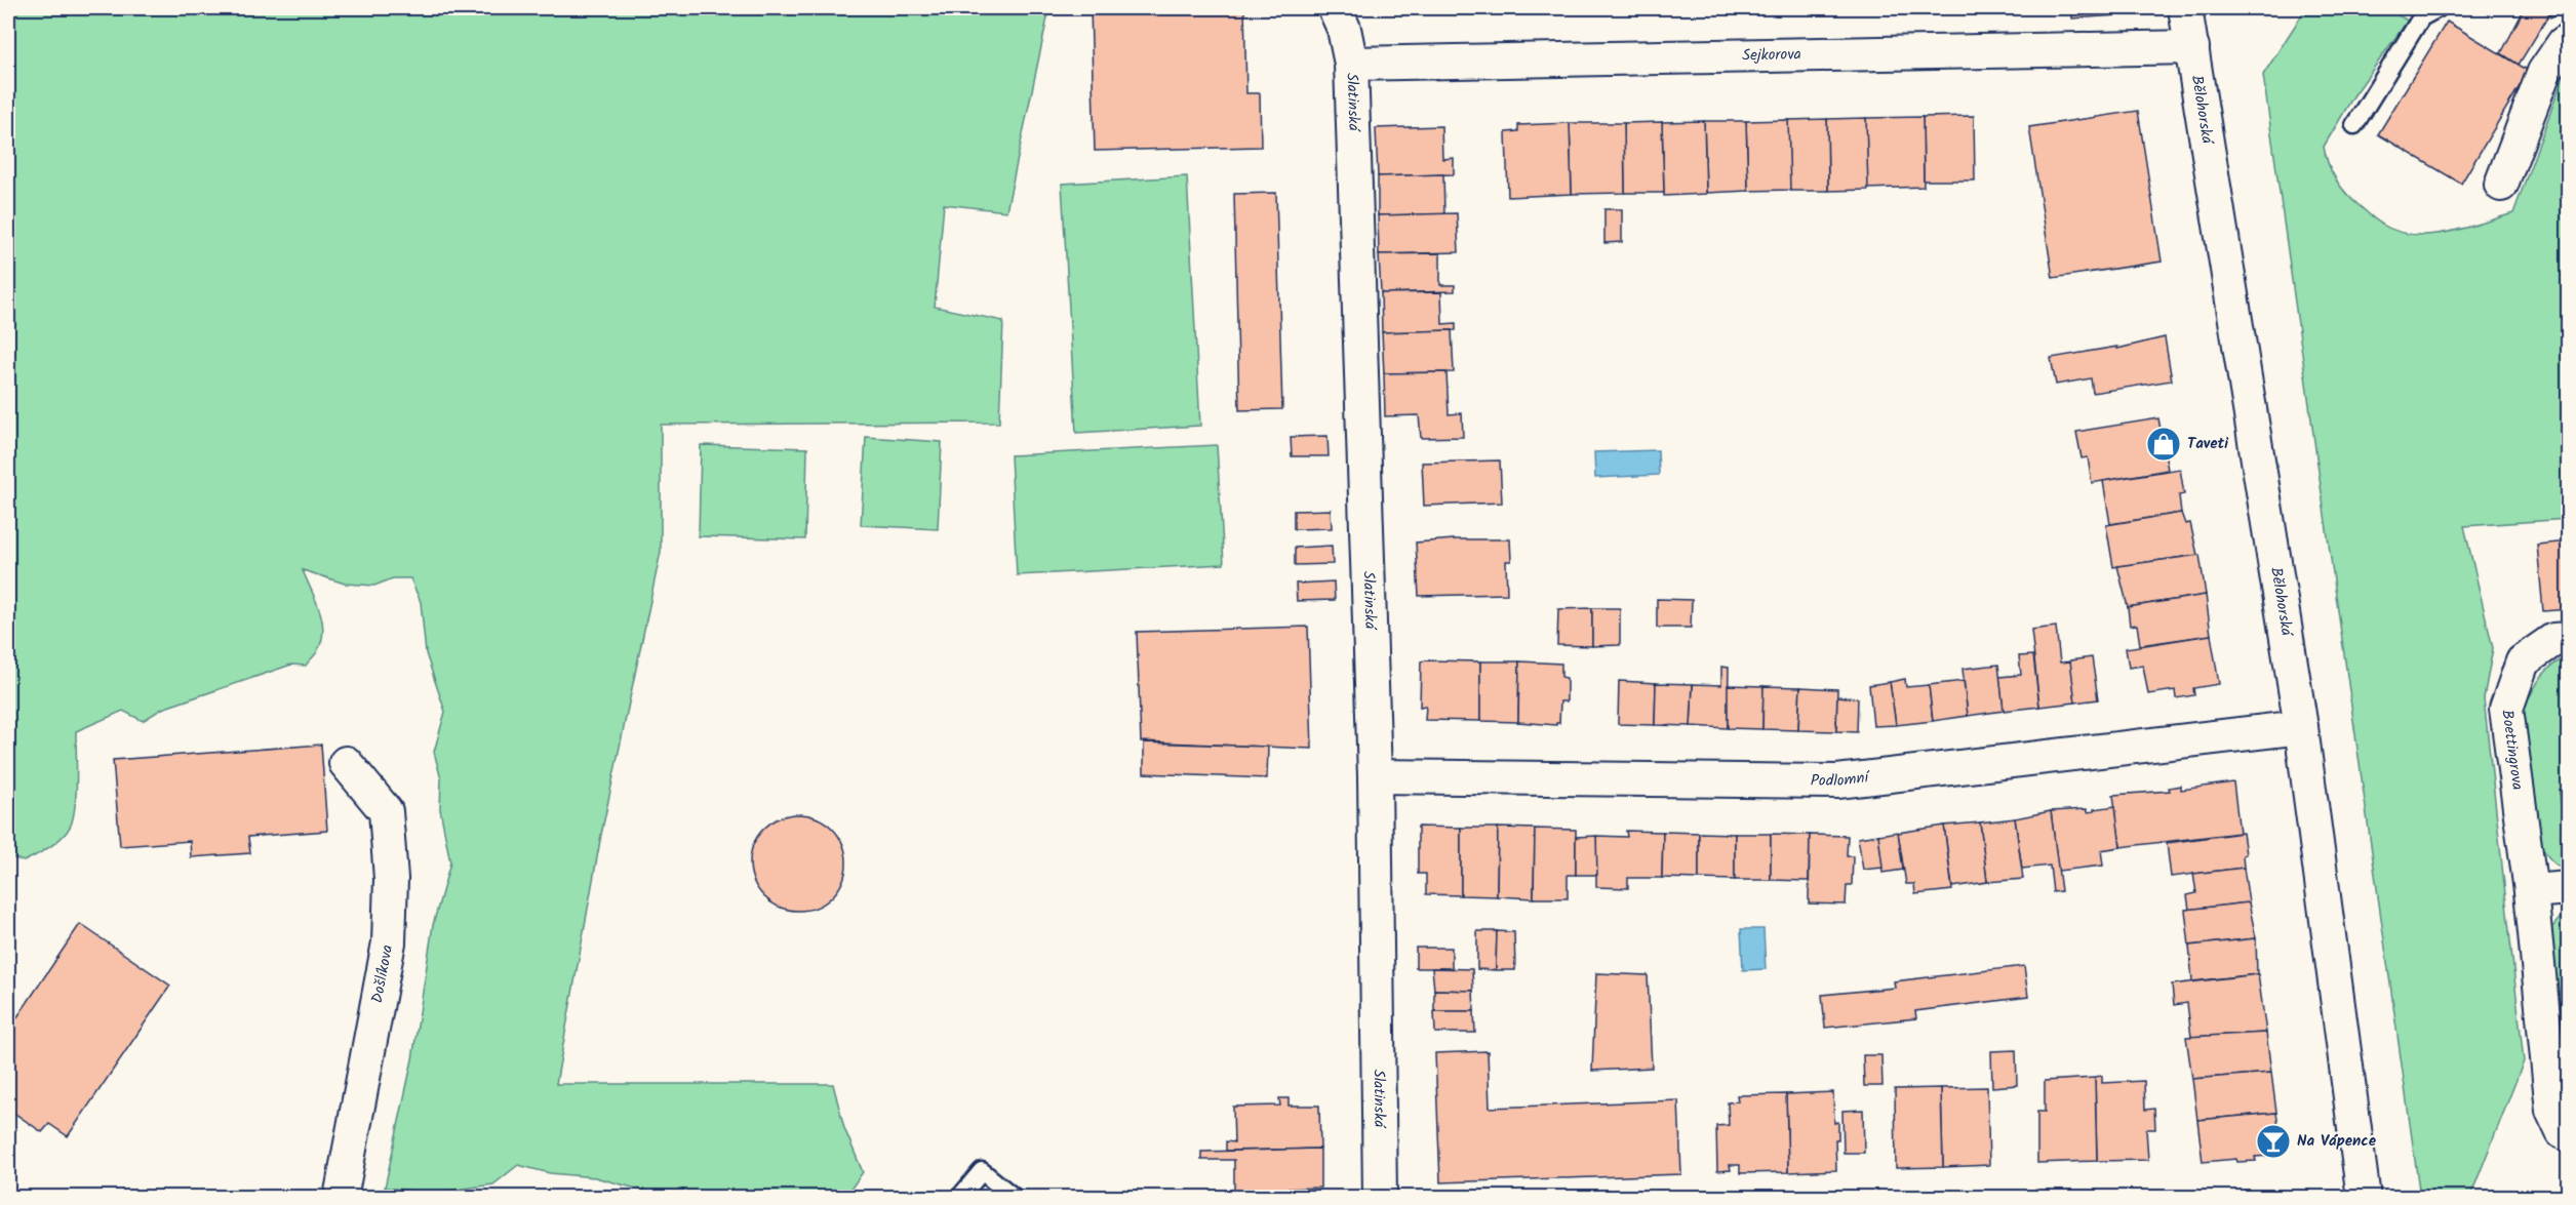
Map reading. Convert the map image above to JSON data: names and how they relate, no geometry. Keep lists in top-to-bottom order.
{
  "streets": {
    "street": [
      "Sejkorova",
      "Slatinská",
      "Bělohorská",
      "Boettingrova",
      "Podlomní",
      "Došlíkova"
    ]
  },
  "crossings": [
    ["Sejkorova", "Slatinská"],
    ["Sejkorova", "Bělohorská"],
    ["Slatinská", "Podlomní"],
    ["Bělohorská", "Podlomní"]
  ],
  "places": {
    "shop": ["Taveti"],
    "bar": ["Na Vápence"]
  }
}
